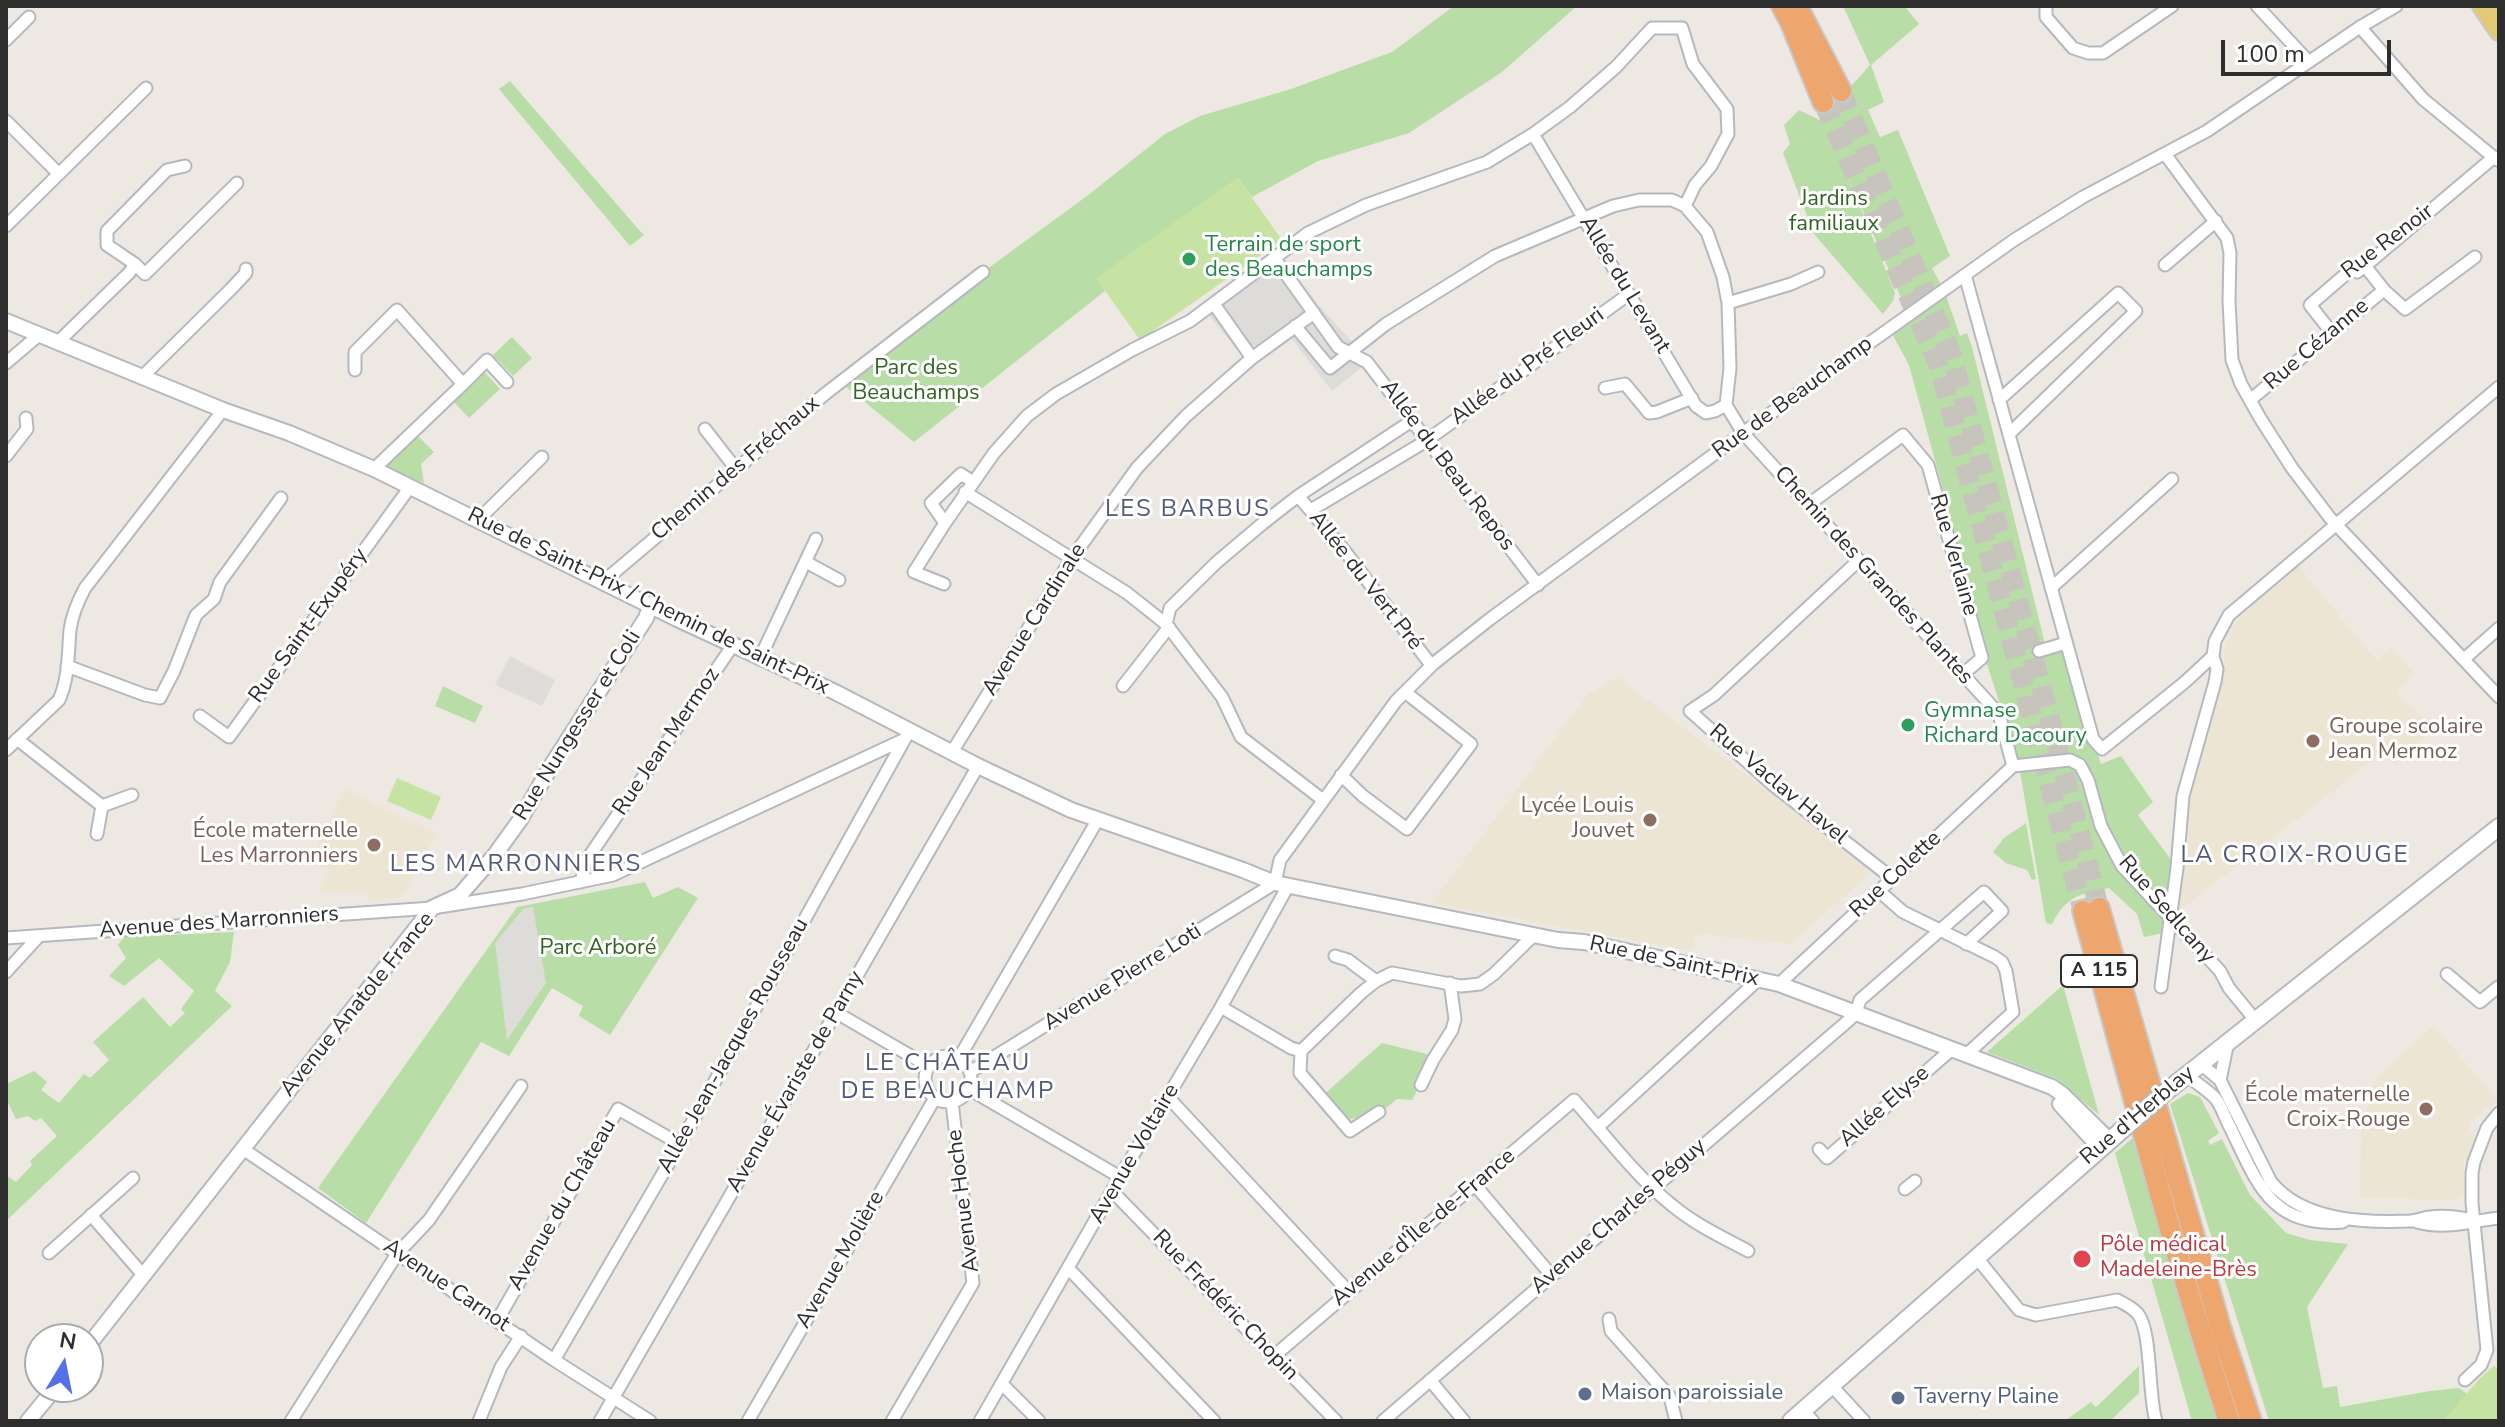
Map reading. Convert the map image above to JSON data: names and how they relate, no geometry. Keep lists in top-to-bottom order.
{
  "streets": {
    "highway": ["A 115"],
    "main road": ["Rue d'Herblay"],
    "street": [
      "Rue Renoir",
      "Allée du Levant",
      "Rue Cézanne",
      "Allée du Pré Fleuri",
      "Rue de Beauchamp",
      "Allée du Beau Repos",
      "Chemin des Fréchaux",
      "Rue Verlaine",
      "Chemin des Grandes Plantes",
      "Allée du Vert Pré",
      "Rue de Saint-Prix / Chemin de Saint-Prix",
      "Avenue Cardinale",
      "Rue Saint-Exupéry",
      "Rue Nungesser et Coli",
      "Rue Jean Mermoz",
      "Rue Vaclav Havel",
      "Rue Colette",
      "Rue Sedlcany",
      "Avenue des Marronniers",
      "Rue de Saint-Prix",
      "Avenue Pierre Loti",
      "Avenue Anatole France",
      "Allée Jean-Jacques Rousseau",
      "Avenue Évariste de Parny",
      "Allée Elyse",
      "Avenue Voltaire",
      "Avenue Hoche",
      "Avenue du Château",
      "Avenue Charles Péguy",
      "Avenue d'Île-de-France",
      "Avenue Molière",
      "Avenue Carnot",
      "Rue Frédéric Chopin"
    ]
  },
  "crossings": [
    ["Rue Renoir", "Rue Cézanne"],
    ["Allée du Levant", "Allée du Pré Fleuri"],
    ["Allée du Pré Fleuri", "Allée du Beau Repos"],
    ["Allée du Pré Fleuri", "Allée du Vert Pré"],
    ["Rue de Beauchamp", "Allée du Beau Repos"],
    ["Rue de Beauchamp", "Chemin des Grandes Plantes"],
    ["Rue de Beauchamp", "Allée du Vert Pré"],
    ["Rue de Beauchamp", "Rue de Saint-Prix / Chemin de Saint-Prix"],
    ["Rue de Beauchamp", "Rue de Saint-Prix"],
    ["Rue de Beauchamp", "Avenue Pierre Loti"],
    ["Rue de Beauchamp", "Avenue Voltaire"],
    ["Allée du Beau Repos", "Avenue Cardinale"],
    ["Chemin des Fréchaux", "Rue de Saint-Prix / Chemin de Saint-Prix"],
    ["Rue Verlaine", "Chemin des Grandes Plantes"],
    ["Chemin des Grandes Plantes", "Rue Vaclav Havel"],
    ["Chemin des Grandes Plantes", "Rue Colette"],
    ["Chemin des Grandes Plantes", "Rue Sedlcany"],
    ["Rue de Saint-Prix / Chemin de Saint-Prix", "Avenue Cardinale"],
    ["Rue de Saint-Prix / Chemin de Saint-Prix", "Rue Saint-Exupéry"],
    ["Rue de Saint-Prix / Chemin de Saint-Prix", "Rue Nungesser et Coli"],
    ["Rue de Saint-Prix / Chemin de Saint-Prix", "Rue Jean Mermoz"],
    ["Rue de Saint-Prix / Chemin de Saint-Prix", "Rue de Saint-Prix"],
    ["Rue de Saint-Prix / Chemin de Saint-Prix", "Avenue Pierre Loti"],
    ["Rue de Saint-Prix / Chemin de Saint-Prix", "Avenue Anatole France"],
    ["Rue de Saint-Prix / Chemin de Saint-Prix", "Allée Jean-Jacques Rousseau"],
    ["Rue de Saint-Prix / Chemin de Saint-Prix", "Avenue Évariste de Parny"],
    ["Rue de Saint-Prix / Chemin de Saint-Prix", "Avenue Voltaire"],
    ["Rue Nungesser et Coli", "Avenue des Marronniers"],
    ["Rue Nungesser et Coli", "Avenue Anatole France"],
    ["Rue Jean Mermoz", "Avenue Anatole France"],
    ["Rue Vaclav Havel", "Rue Colette"],
    ["Rue Colette", "Rue Sedlcany"],
    ["Rue Colette", "Rue de Saint-Prix"],
    ["Rue Sedlcany", "Rue d'Herblay"],
    ["Avenue des Marronniers", "Avenue Anatole France"],
    ["Rue de Saint-Prix", "Avenue Pierre Loti"],
    ["Rue de Saint-Prix", "Allée Elyse"],
    ["Rue de Saint-Prix", "Rue d'Herblay"],
    ["Rue de Saint-Prix", "Avenue Voltaire"],
    ["Rue de Saint-Prix", "Avenue Charles Péguy"],
    ["Avenue Pierre Loti", "Avenue Voltaire"],
    ["Avenue Pierre Loti", "Avenue Hoche"],
    ["Avenue Pierre Loti", "Avenue Molière"],
    ["Avenue Anatole France", "Allée Jean-Jacques Rousseau"],
    ["Avenue Anatole France", "Avenue Carnot"],
    ["Allée Jean-Jacques Rousseau", "Avenue du Château"],
    ["Allée Jean-Jacques Rousseau", "Avenue Carnot"],
    ["Avenue Évariste de Parny", "Avenue Carnot"],
    ["Avenue Voltaire", "Rue Frédéric Chopin"],
    ["Avenue Hoche", "Avenue Molière"],
    ["Avenue du Château", "Avenue Carnot"],
    ["Avenue d'Île-de-France", "Rue Frédéric Chopin"]
  ],
  "districts": [
    "LES BARBUS",
    "LA CROIX-ROUGE",
    "LES MARRONNIERS",
    "LE CHÂTEAU DE BEAUCHAMP"
  ],
  "parks": ["Jardins familiaux", "Parc des Beauchamps", "Parc Arboré"],
  "places": [
    "Terrain de sport des Beauchamps",
    "Gymnase Richard Dacoury",
    "Groupe scolaire Jean Mermoz",
    "Lycée Louis Jouvet",
    "École maternelle Les Marronniers",
    "École maternelle Croix-Rouge",
    "Pôle médical Madeleine-Brès",
    "Maison paroissiale",
    "Taverny Plaine"
  ],
  "scale_bar": "100 m",
  "north": "top"
}
